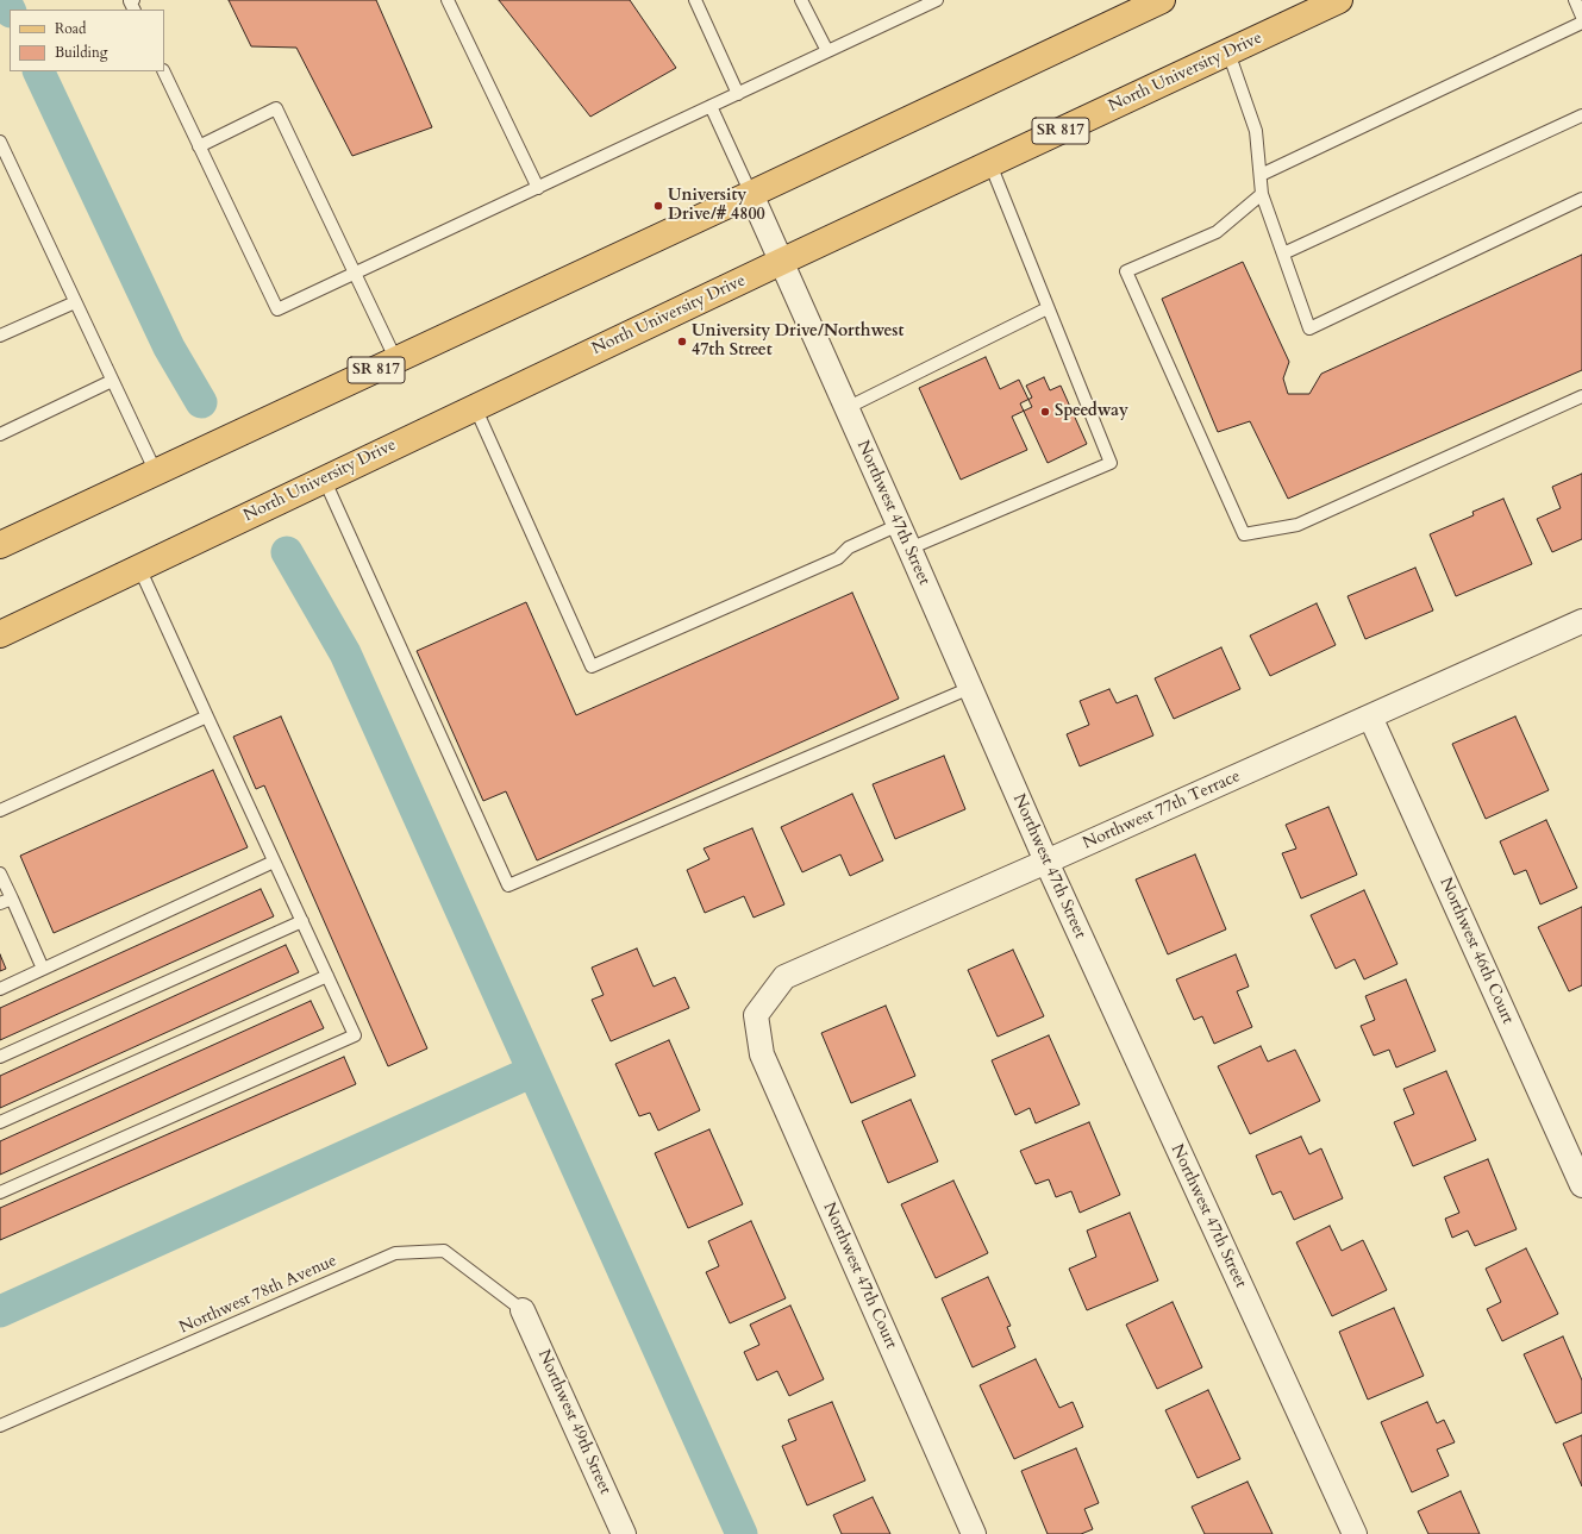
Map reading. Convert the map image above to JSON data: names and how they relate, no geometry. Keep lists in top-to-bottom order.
{
  "streets": {
    "main road": ["North University Drive", "SR 817"],
    "street": [
      "Northwest 47th Street",
      "Northwest 77th Terrace",
      "Northwest 46th Court",
      "Northwest 47th Court",
      "Northwest 49th Street"
    ],
    "lane": ["Northwest 78th Avenue"]
  },
  "crossings": [
    ["North University Drive", "Northwest 47th Street"],
    ["SR 817", "Northwest 47th Street"],
    ["Northwest 47th Street", "Northwest 77th Terrace"],
    ["Northwest 77th Terrace", "Northwest 46th Court"],
    ["Northwest 77th Terrace", "Northwest 47th Court"],
    ["Northwest 78th Avenue", "Northwest 49th Street"]
  ],
  "places": ["University Drive/# 4800", "University Drive/Northwest 47th Street", "Speedway"],
  "legend": ["Road", "Building"]
}
